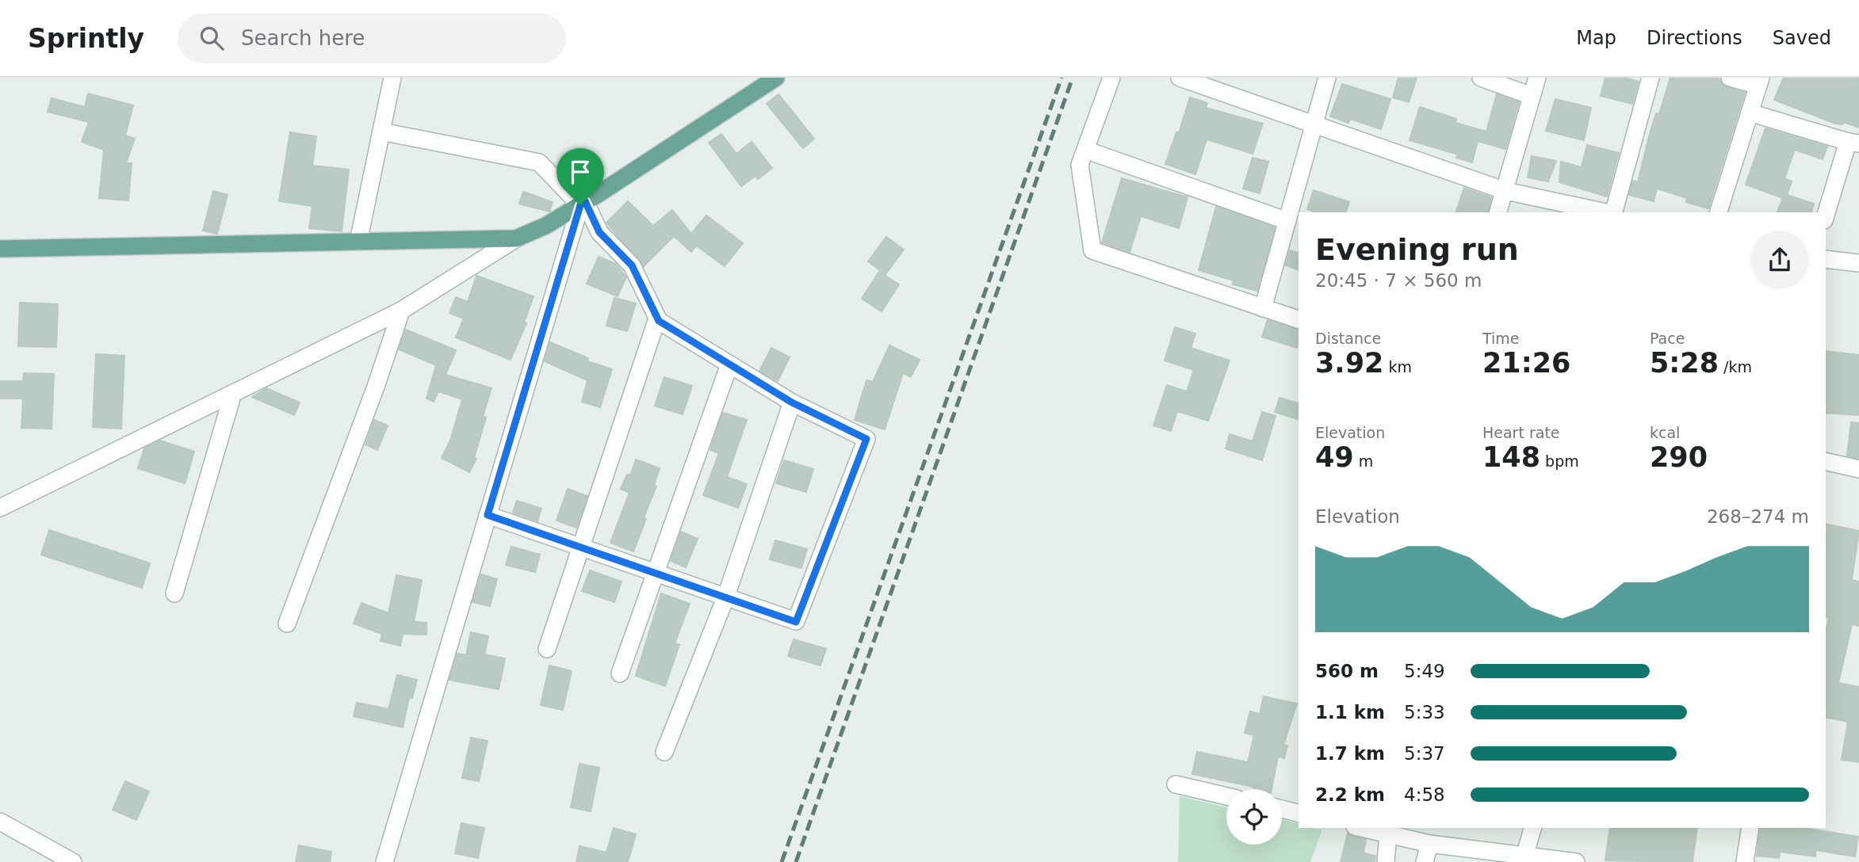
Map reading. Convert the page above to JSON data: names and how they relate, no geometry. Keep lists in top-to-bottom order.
{
  "page": {
    "header": "Sprintly",
    "search": "Search here",
    "nav": ["Map", "Directions", "Saved"],
    "heading": ["Evening run", "20:45 · 7 × 560 m"],
    "stats": [
      ["Distance", "3.92 km"],
      ["Time", "21:26"],
      ["Pace", "5:28 /km"],
      ["Elevation", "49 m"],
      ["Heart rate", "148 bpm"],
      ["kcal", "290"]
    ],
    "chart": ["Elevation", "268–274 m"],
    "list": [
      {
        "name": "560 m",
        "note": "5:49"
      },
      {
        "name": "1.1 km",
        "note": "5:33"
      },
      {
        "name": "1.7 km",
        "note": "5:37"
      },
      {
        "name": "2.2 km",
        "note": "4:58"
      }
    ]
  }
}
